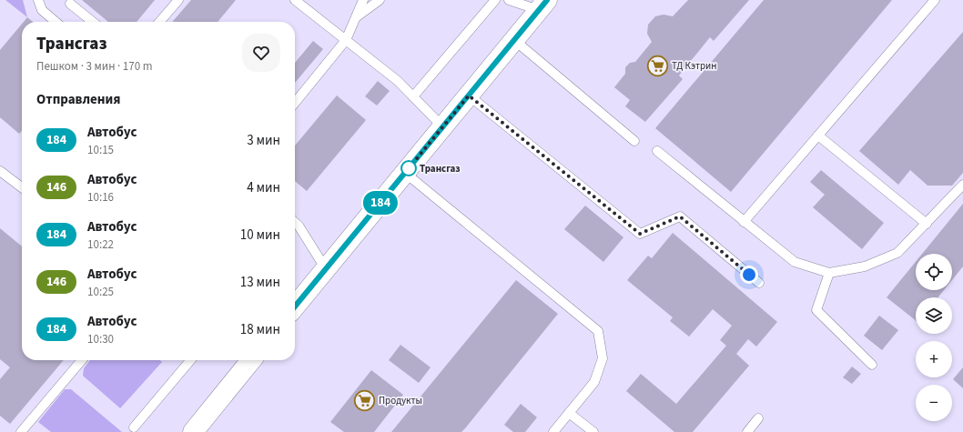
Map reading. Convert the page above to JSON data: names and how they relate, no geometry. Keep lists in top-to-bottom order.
{
  "places": {
    "supermarket": ["ТД Кэтрин", "Продукты"],
    "other": ["Трансгаз"]
  },
  "lines": ["bus line 184"],
  "page": {
    "on_map": "184",
    "heading": [
      ["Трансгаз", "Пешком · 3 мин · 170 m"],
      "Отправления"
    ],
    "list": [
      {
        "mark": "184",
        "name": "Автобус",
        "note": "10:15",
        "value": "3 мин"
      },
      {
        "mark": "146",
        "name": "Автобус",
        "note": "10:16",
        "value": "4 мин"
      },
      {
        "mark": "184",
        "name": "Автобус",
        "note": "10:22",
        "value": "10 мин"
      },
      {
        "mark": "146",
        "name": "Автобус",
        "note": "10:25",
        "value": "13 мин"
      },
      {
        "mark": "184",
        "name": "Автобус",
        "note": "10:30",
        "value": "18 мин"
      }
    ],
    "map_buttons": ["+", "−"]
  }
}
